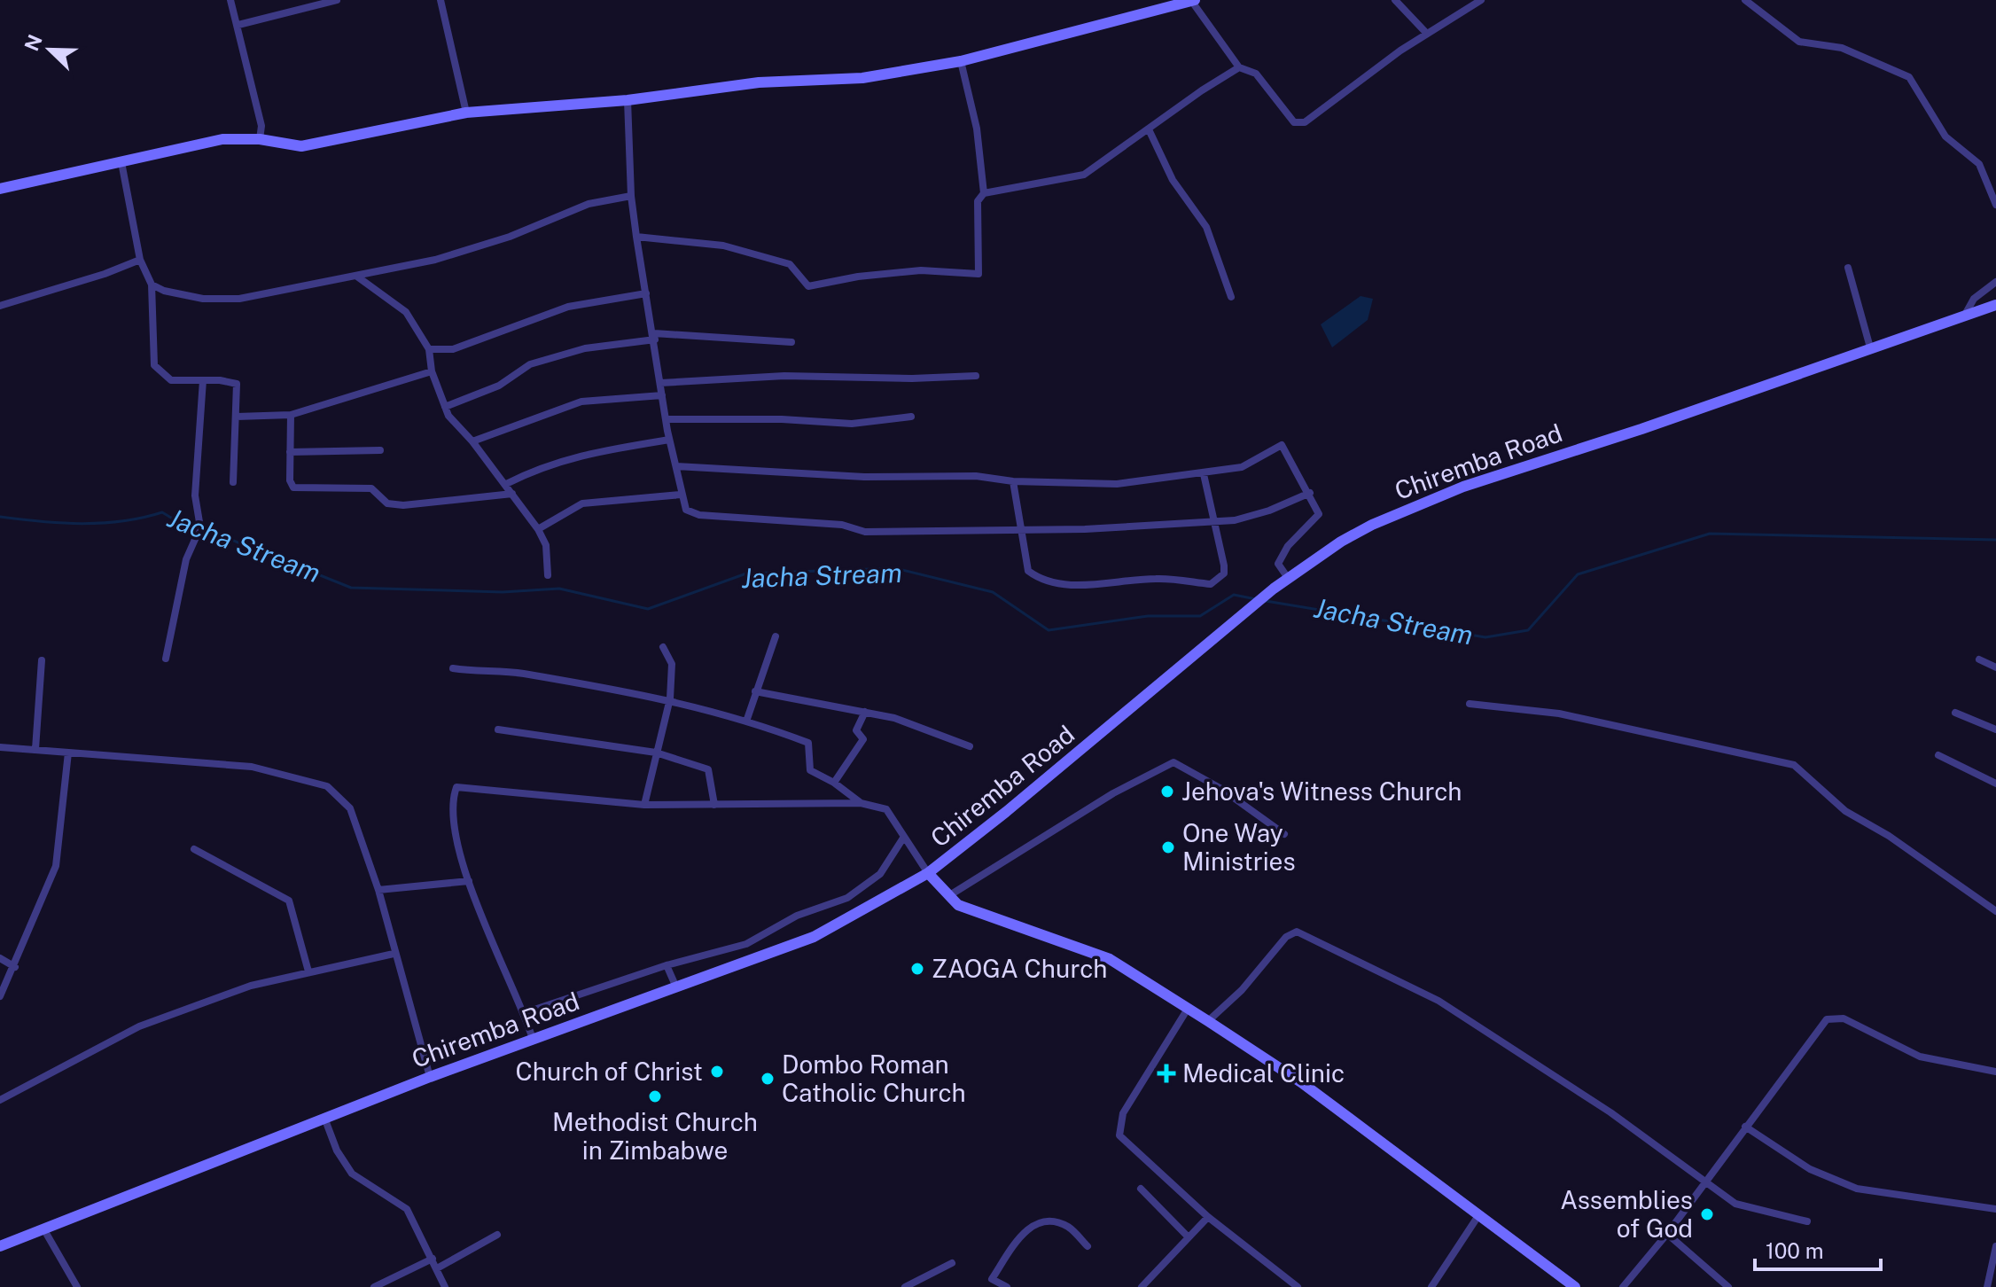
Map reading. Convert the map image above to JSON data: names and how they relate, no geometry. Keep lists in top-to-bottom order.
{
  "streets": {
    "main road": ["Chiremba Road"]
  },
  "water": ["Jacha Stream"],
  "places": {
    "other": [
      "Jehova's Witness Church",
      "One Way Ministries",
      "ZAOGA Church",
      "Church of Christ",
      "Dombo Roman Catholic Church",
      "Methodist Church in Zimbabwe",
      "Assemblies of God"
    ],
    "health": ["Medical Clinic"]
  },
  "scale_bar": "100 m",
  "north": "top left"
}
